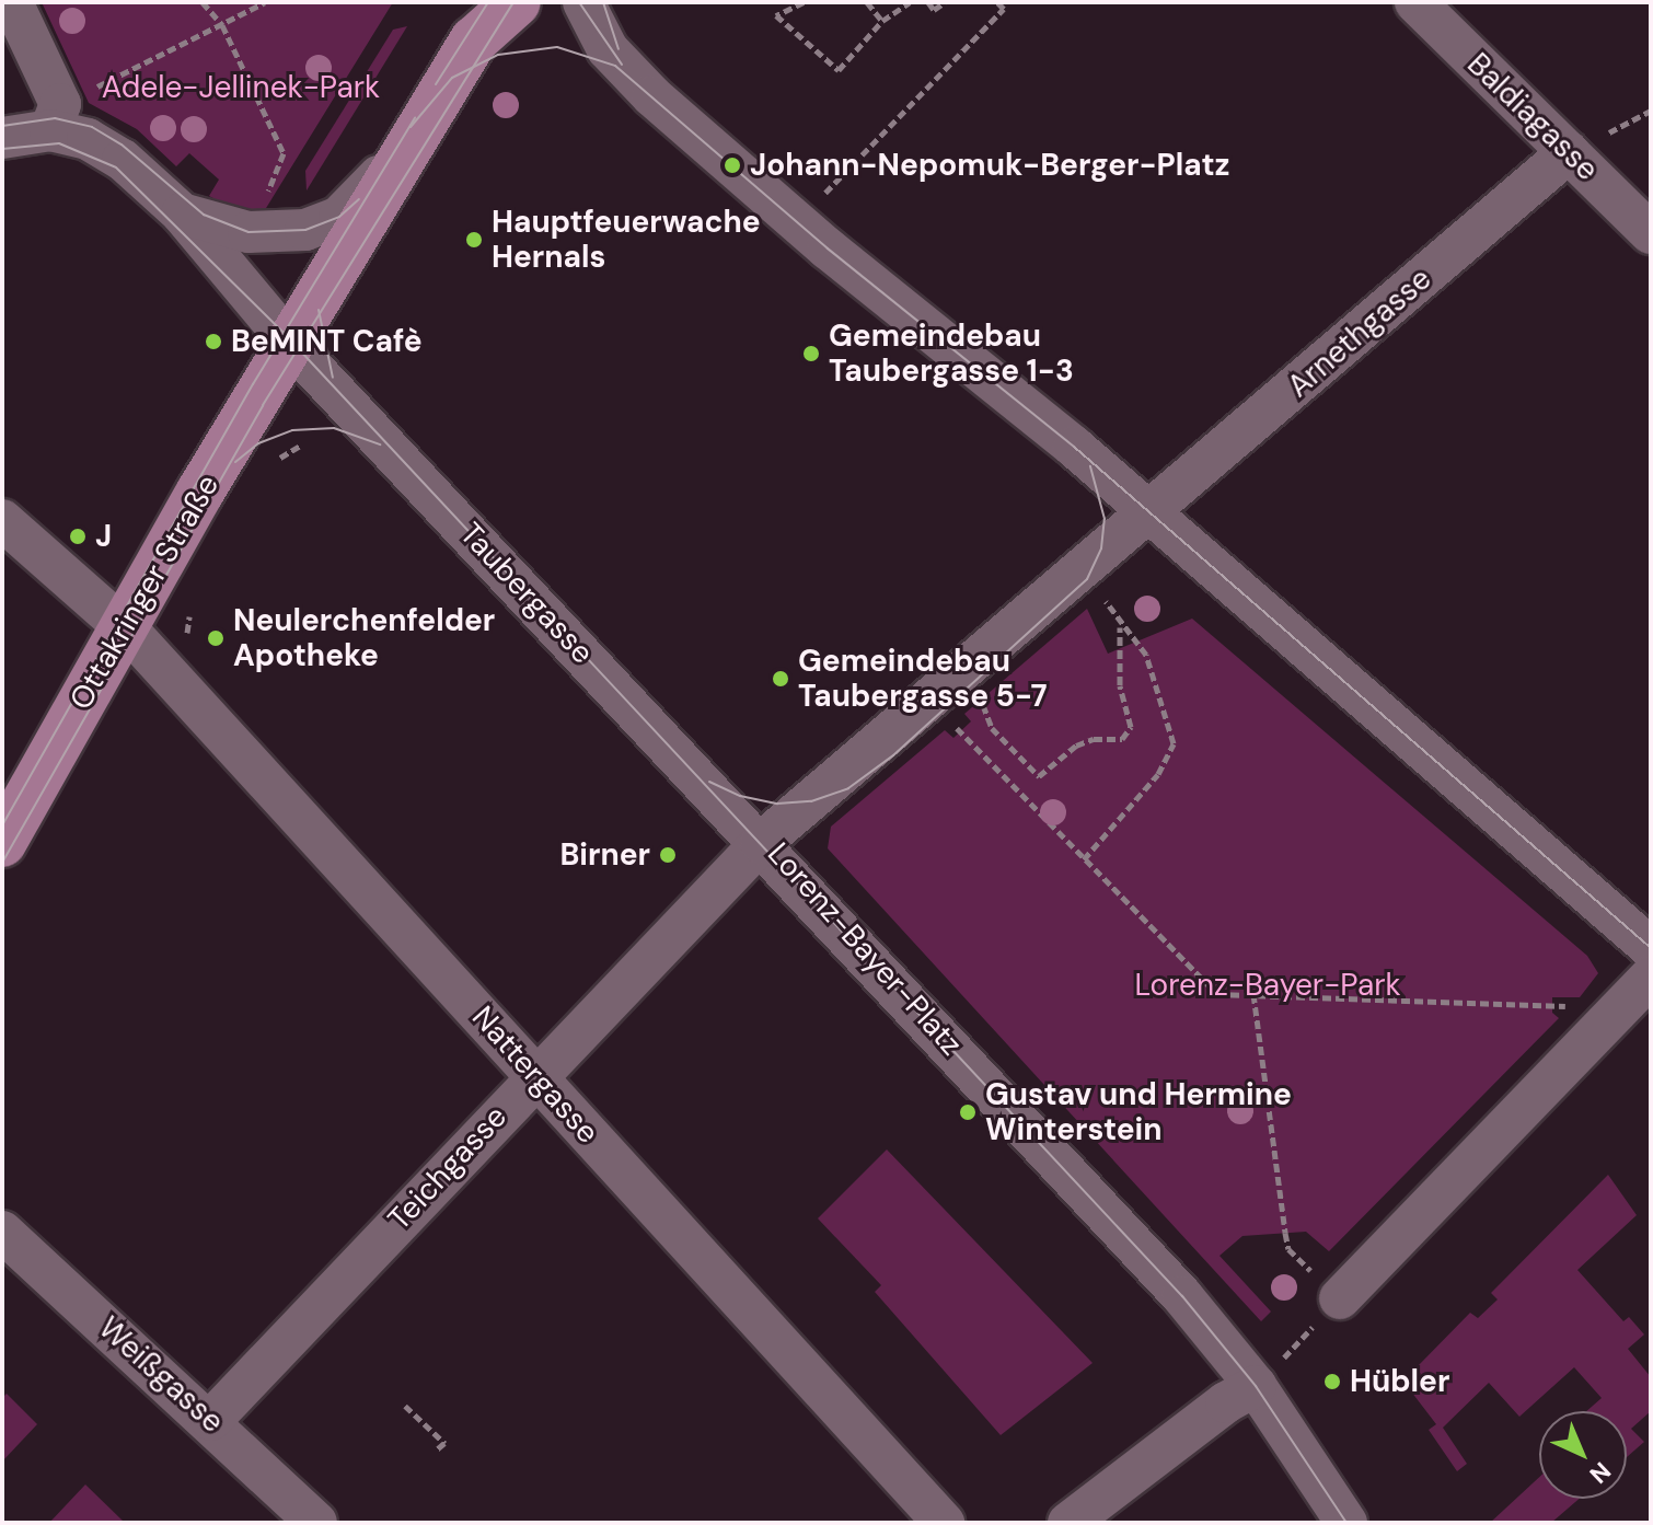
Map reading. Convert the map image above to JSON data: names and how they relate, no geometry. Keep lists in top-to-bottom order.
{
  "streets": {
    "main road": ["Ottakringer Straße"],
    "street": [
      "Baldiagasse",
      "Arnethgasse",
      "Taubergasse",
      "Lorenz-Bayer-Platz",
      "Nattergasse",
      "Teichgasse",
      "Weißgasse"
    ]
  },
  "crossings": [
    ["Baldiagasse", "Arnethgasse"],
    ["Arnethgasse", "Lorenz-Bayer-Platz"],
    ["Ottakringer Straße", "Taubergasse"],
    ["Ottakringer Straße", "Nattergasse"],
    ["Taubergasse", "Lorenz-Bayer-Platz"],
    ["Taubergasse", "Teichgasse"],
    ["Lorenz-Bayer-Platz", "Teichgasse"],
    ["Nattergasse", "Teichgasse"],
    ["Teichgasse", "Weißgasse"]
  ],
  "parks": ["Adele-Jellinek-Park", "Lorenz-Bayer-Park"],
  "places": [
    "Johann-Nepomuk-Berger-Platz",
    "Hauptfeuerwache Hernals",
    "BeMINT Cafè",
    "Gemeindebau Taubergasse 1-3",
    "J",
    "Neulerchenfelder Apotheke",
    "Gemeindebau Taubergasse 5-7",
    "Birner",
    "Gustav und Hermine Winterstein",
    "Hübler"
  ],
  "north": "bottom right"
}
